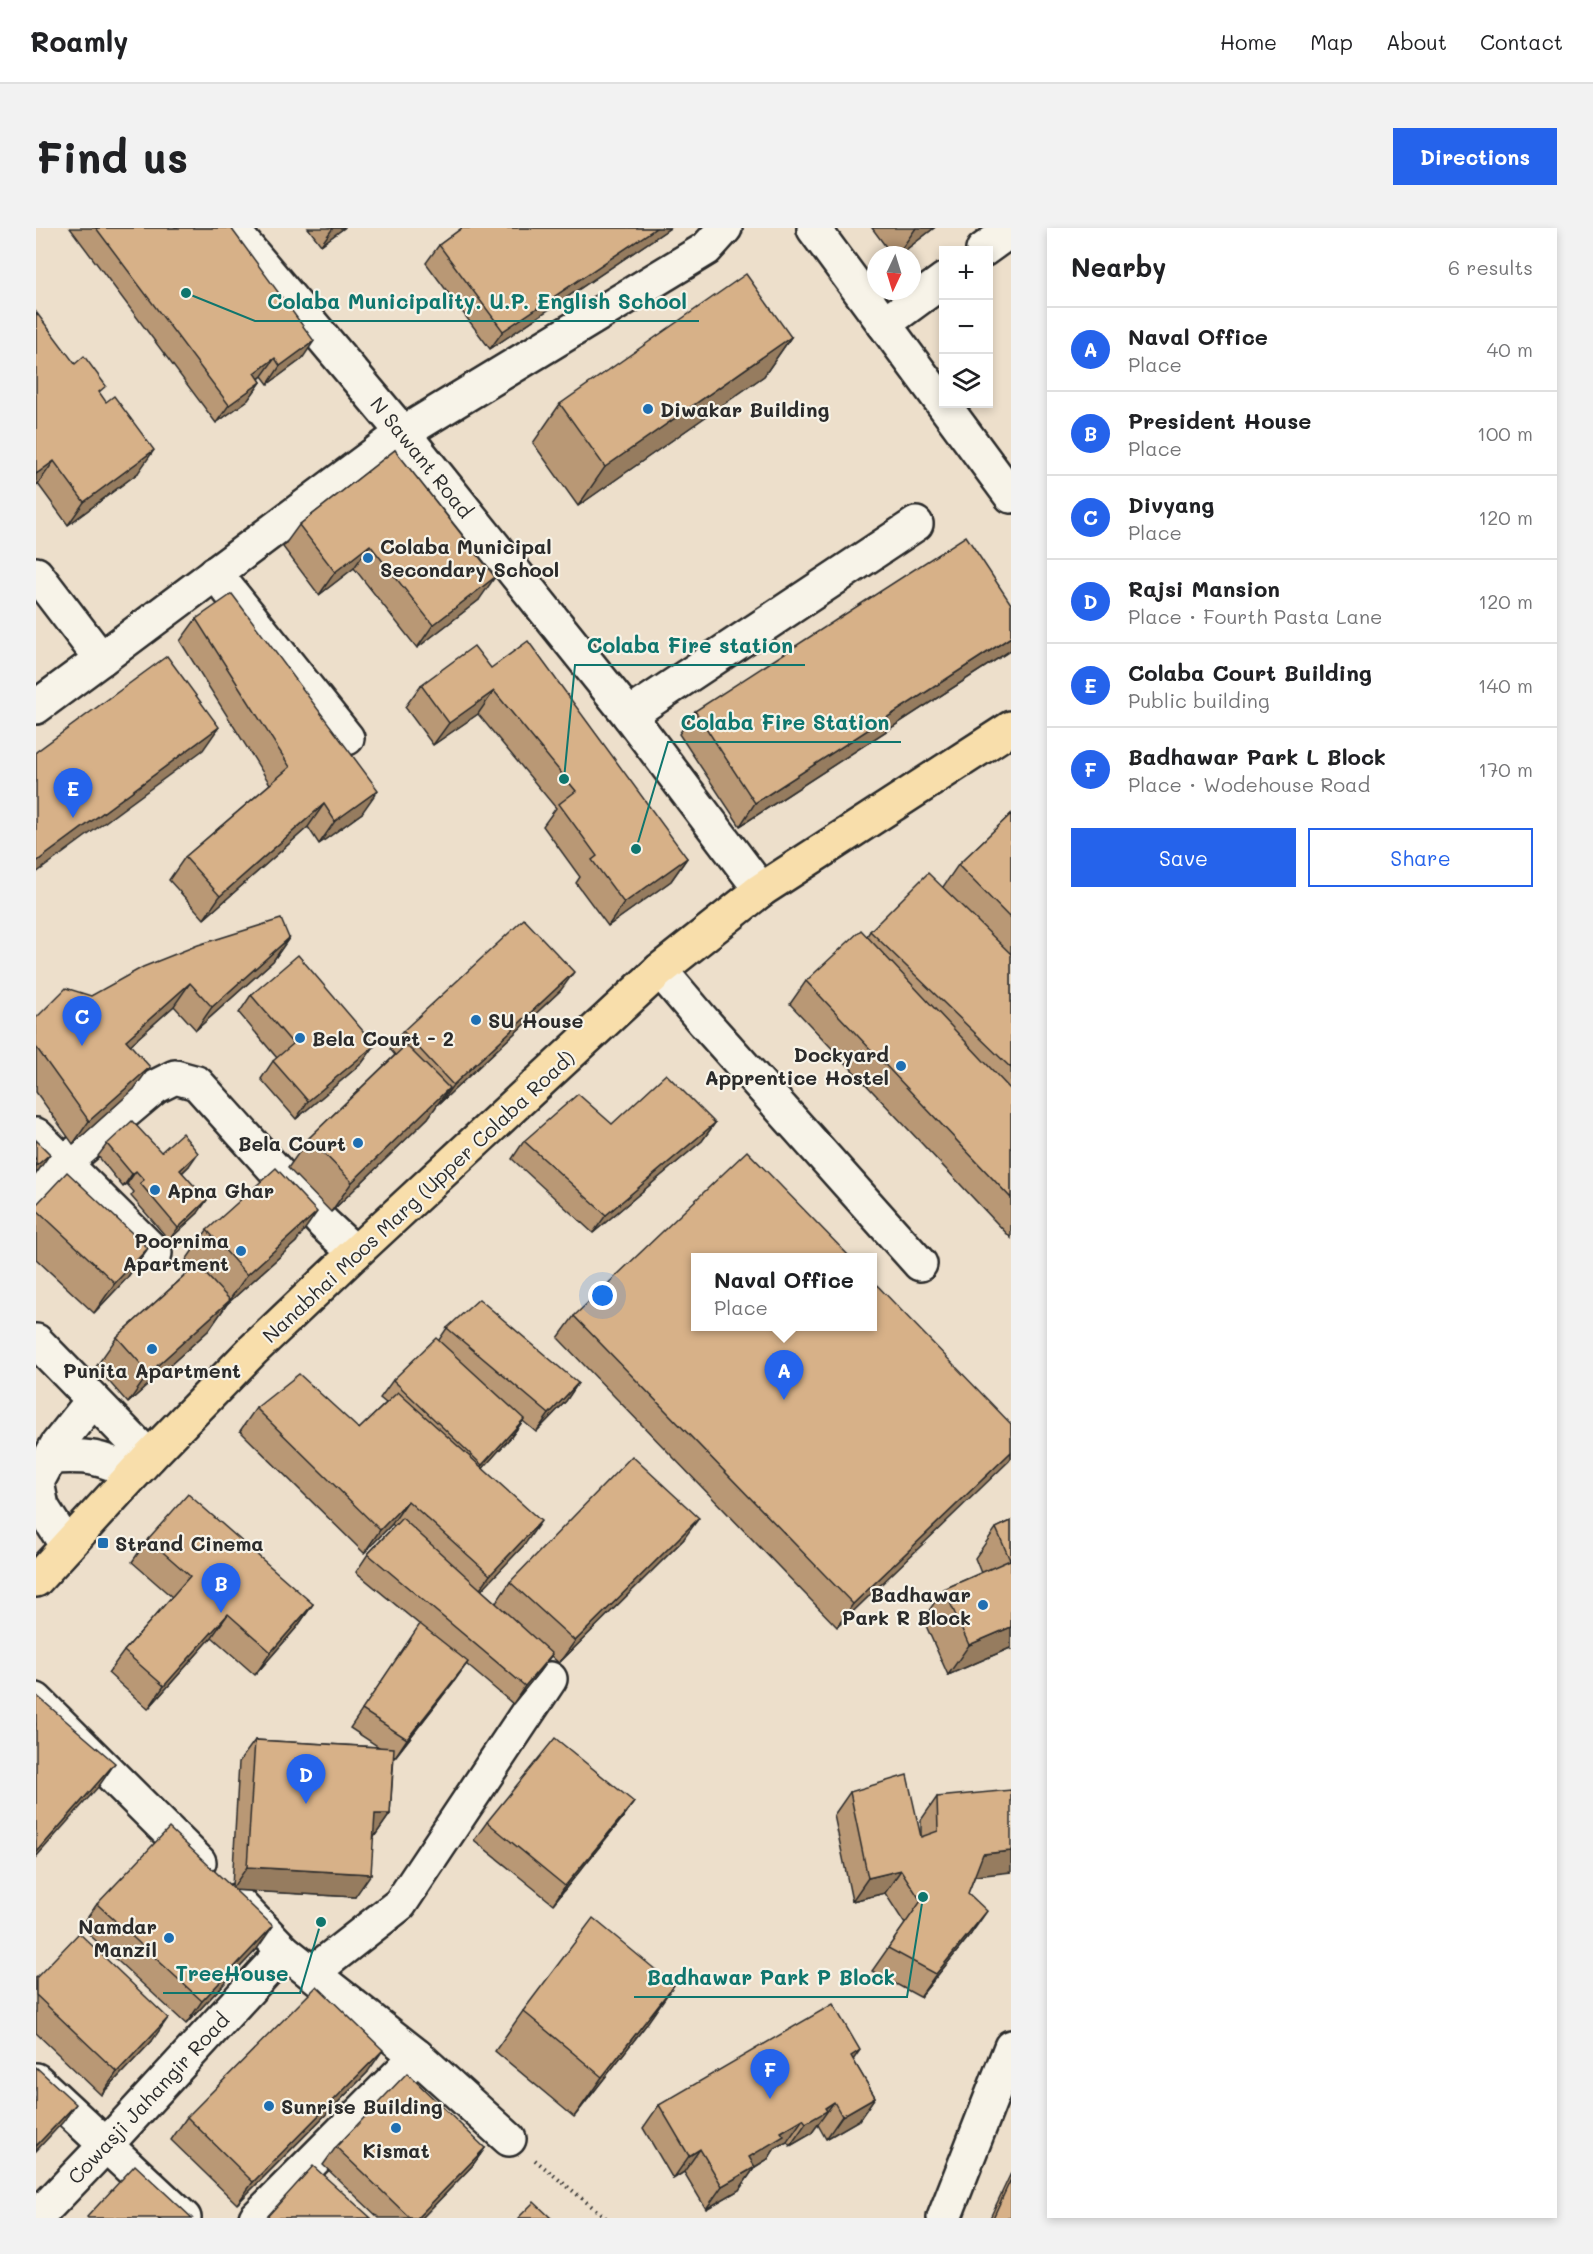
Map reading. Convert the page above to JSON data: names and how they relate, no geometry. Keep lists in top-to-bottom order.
{
  "streets": {
    "main road": ["Nanabhai Moos Marg (Upper Colaba Road)"],
    "street": ["N Sawant Road", "Cowasji Jahangir Road"]
  },
  "crossings": [
    ["N Sawant Road", "Nanabhai Moos Marg (Upper Colaba Road)"]
  ],
  "places": {
    "other": [
      "Colaba Municipality. U.P. English School",
      "Diwakar Building",
      "Colaba Municipal Secondary School",
      "Colaba Fire station",
      "Colaba Fire Station",
      "SU House",
      "Bela Court - 2",
      "Dockyard Apprentice Hostel",
      "Bela Court",
      "Apna Ghar",
      "Poornima Apartment",
      "Punita Apartment",
      "Badhawar Park R Block",
      "Badhawar Park P Block",
      "TreeHouse",
      "Namdar Manzil",
      "Sunrise Building",
      "Kismat"
    ],
    "transit": ["Strand Cinema"]
  },
  "north": "bottom",
  "page": {
    "header": "Roamly",
    "nav": [
      "Home",
      "Map",
      "About",
      "Contact"
    ],
    "buttons": [
      "Directions",
      ["Save", "Share"]
    ],
    "title": "Find us",
    "heading": ["Nearby", "6 results"],
    "map_buttons": ["+", "−"],
    "list": [
      {
        "mark": "A",
        "name": "Naval Office",
        "note": "Place",
        "value": "40 m"
      },
      {
        "mark": "B",
        "name": "President House",
        "note": "Place",
        "value": "100 m"
      },
      {
        "mark": "C",
        "name": "Divyang",
        "note": "Place",
        "value": "120 m"
      },
      {
        "mark": "D",
        "name": "Rajsi Mansion",
        "note": "Place · Fourth Pasta Lane",
        "value": "120 m"
      },
      {
        "mark": "E",
        "name": "Colaba Court Building",
        "note": "Public building",
        "value": "140 m"
      },
      {
        "mark": "F",
        "name": "Badhawar Park L Block",
        "note": "Place · Wodehouse Road",
        "value": "170 m"
      }
    ],
    "pins": [
      "E",
      "C",
      "A",
      "B",
      "D",
      "F"
    ],
    "popup": ["Naval Office", "Place"]
  }
}
